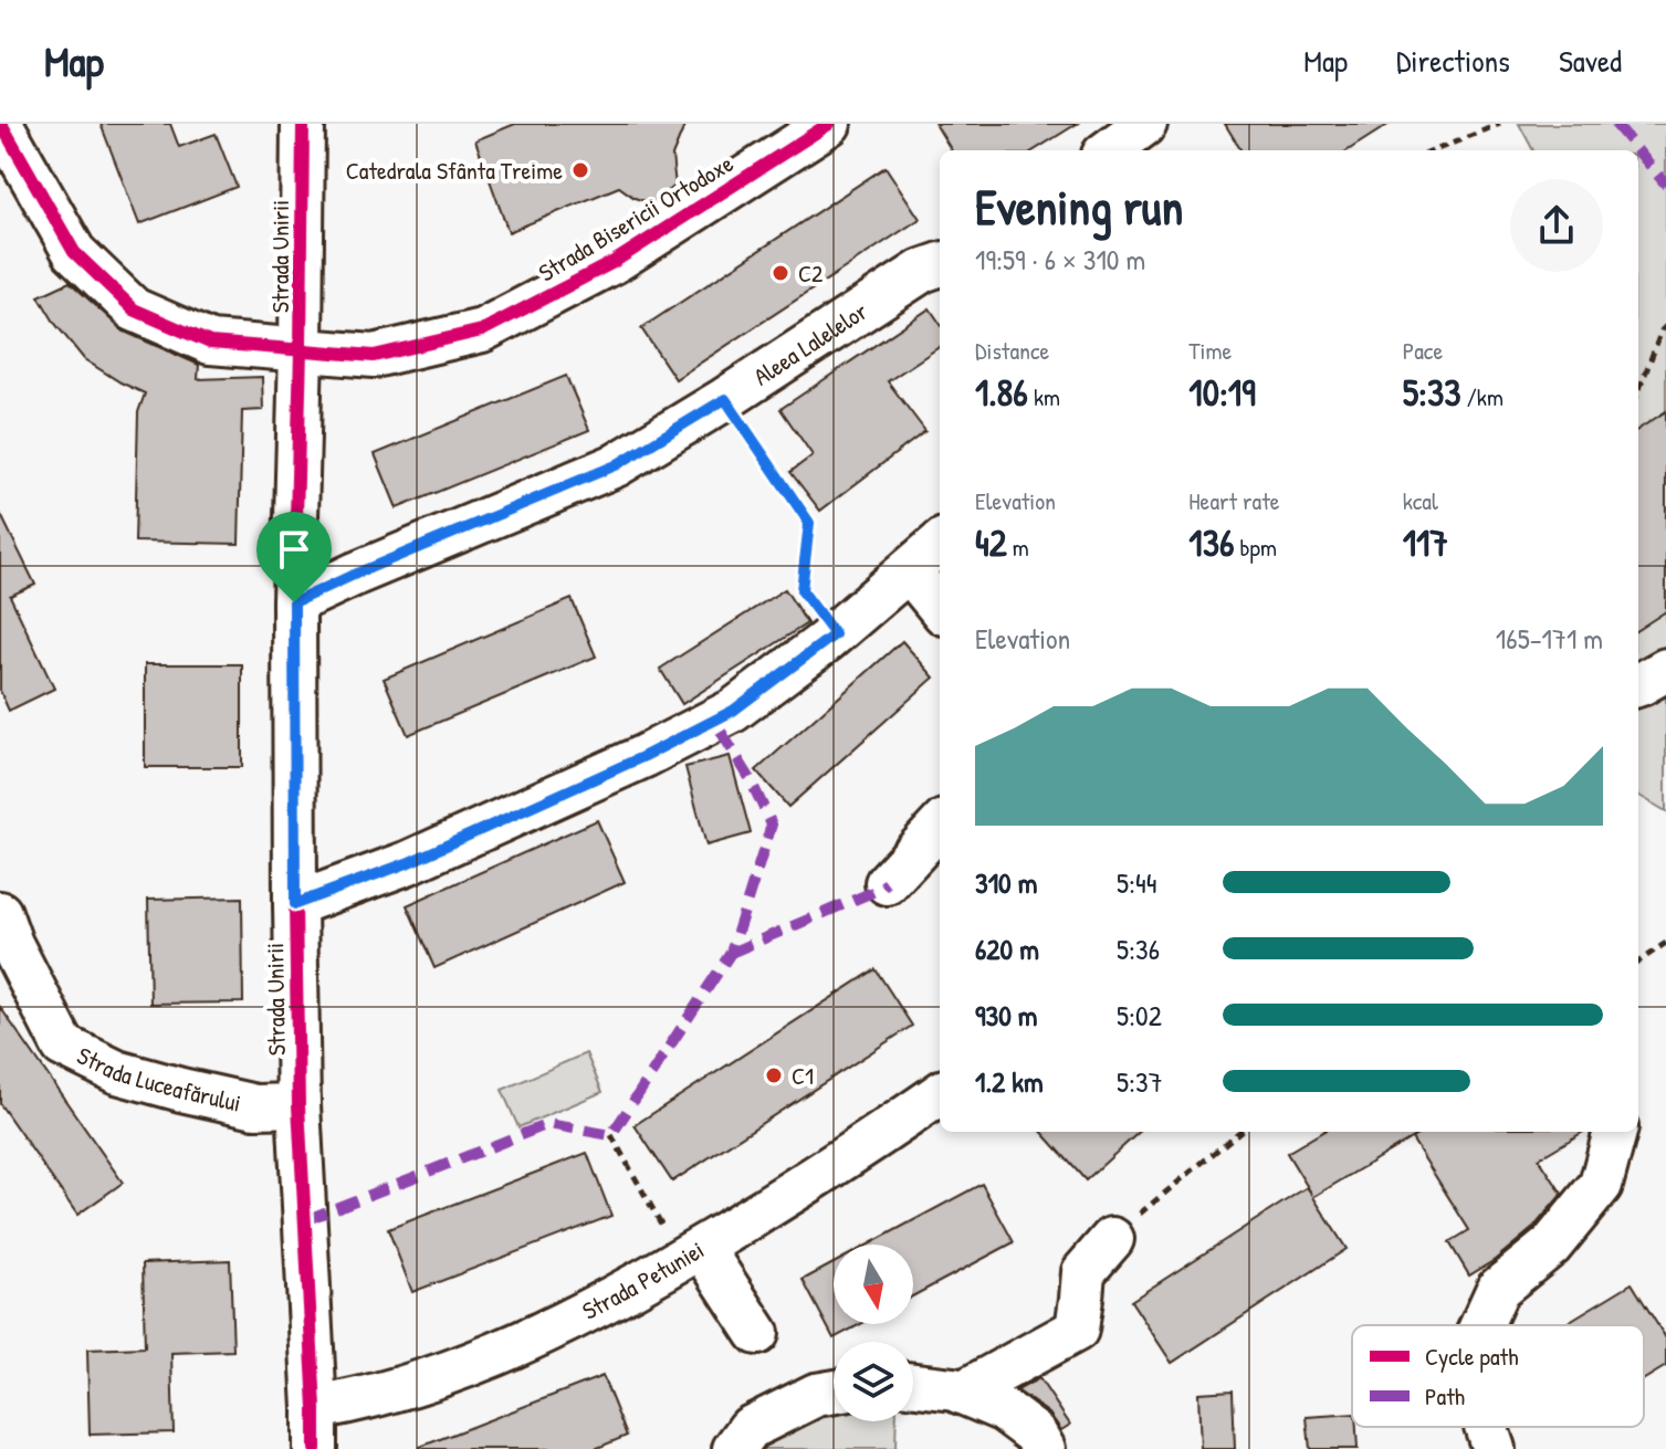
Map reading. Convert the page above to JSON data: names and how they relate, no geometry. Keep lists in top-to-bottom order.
{
  "streets": {
    "street": [
      "Strada Bisericii Ortodoxe",
      "Strada Unirii",
      "Aleea Lalelelor",
      "Strada Luceafărului",
      "Strada Petuniei"
    ]
  },
  "crossings": [
    ["Strada Bisericii Ortodoxe", "Strada Unirii"],
    ["Strada Unirii", "Aleea Lalelelor"],
    ["Strada Unirii", "Strada Luceafărului"],
    ["Strada Unirii", "Strada Petuniei"]
  ],
  "places": ["Catedrala Sfânta Treime", "C2", "C1"],
  "legend": ["Cycle path", "Path"],
  "north": "bottom",
  "page": {
    "header": "Map",
    "nav": ["Map", "Directions", "Saved"],
    "heading": ["Evening run", "19:59 · 6 × 310 m"],
    "stats": [
      ["Distance", "1.86 km"],
      ["Time", "10:19"],
      ["Pace", "5:33 /km"],
      ["Elevation", "42 m"],
      ["Heart rate", "136 bpm"],
      ["kcal", "117"]
    ],
    "chart": ["Elevation", "165–171 m"],
    "list": [
      {
        "name": "310 m",
        "note": "5:44"
      },
      {
        "name": "620 m",
        "note": "5:36"
      },
      {
        "name": "930 m",
        "note": "5:02"
      },
      {
        "name": "1.2 km",
        "note": "5:37"
      }
    ]
  }
}
